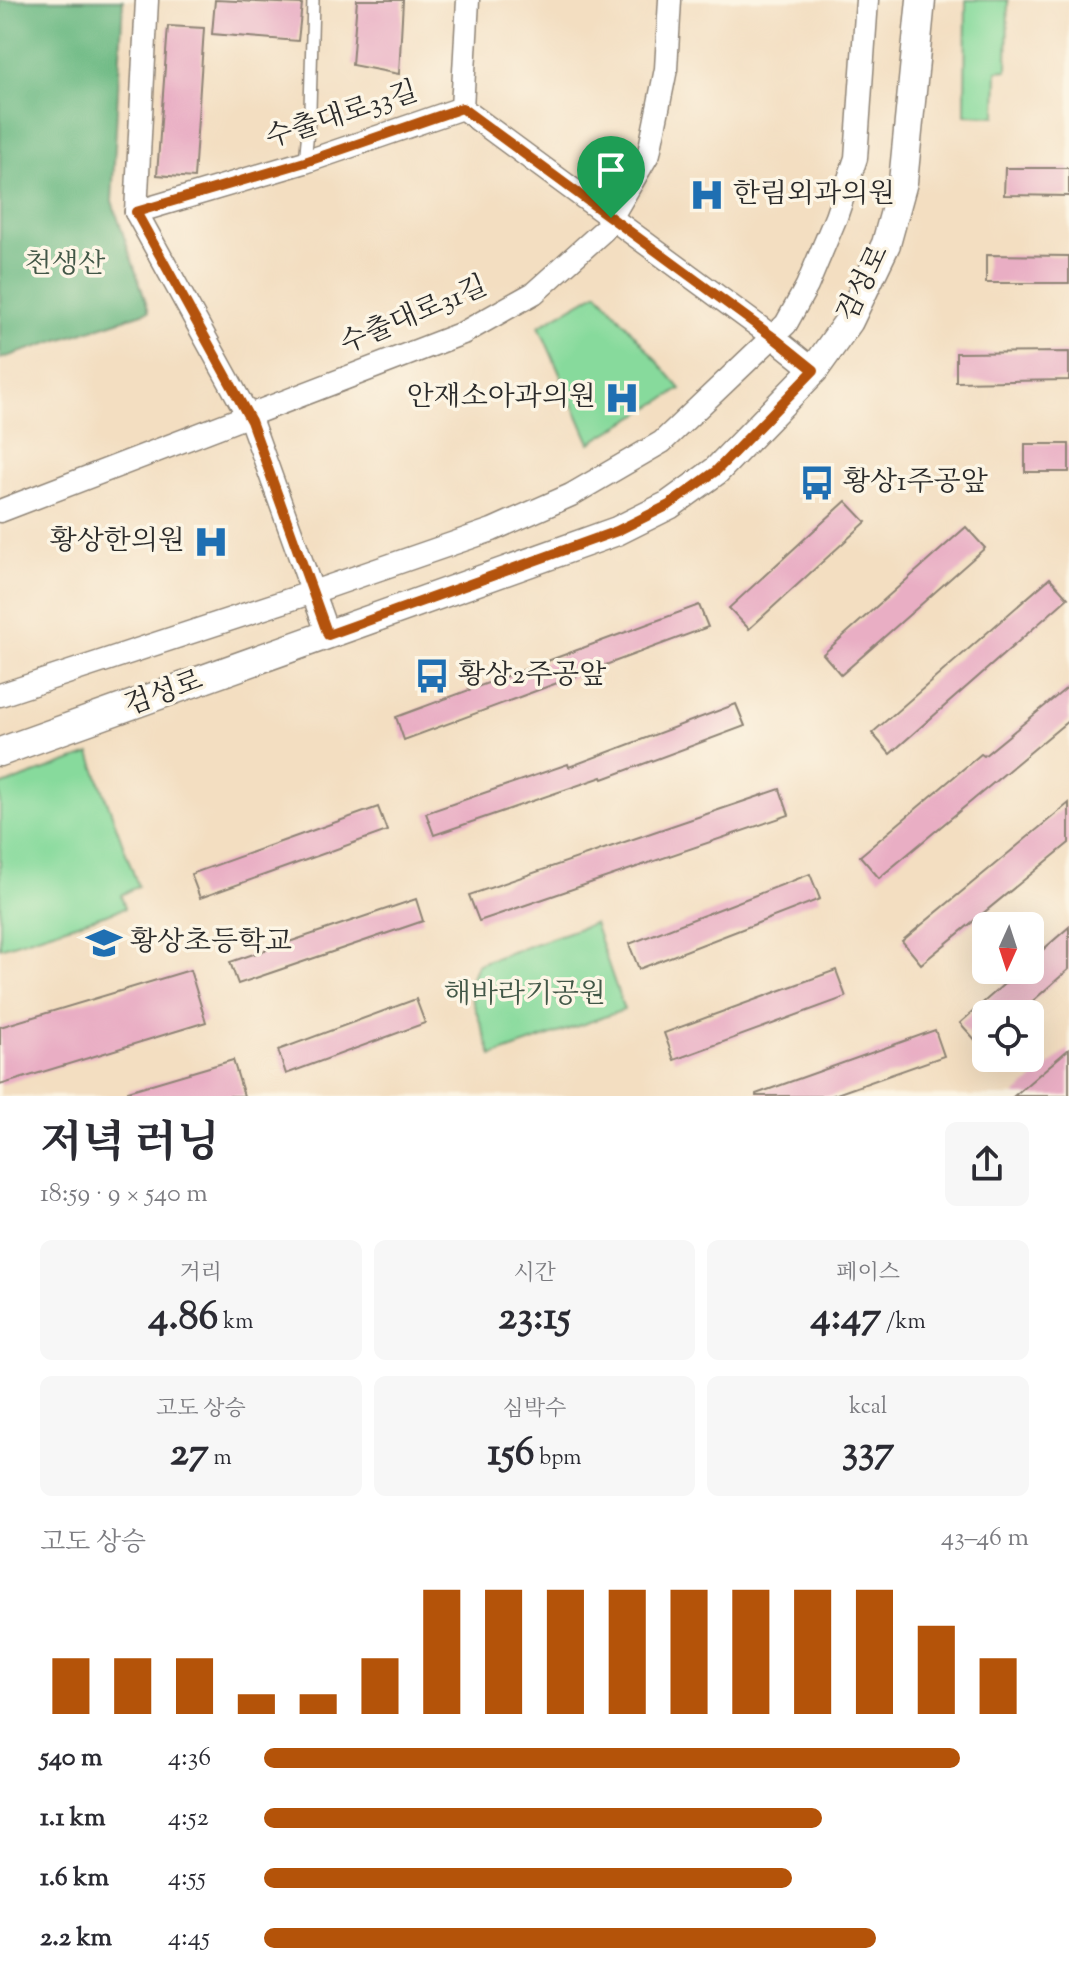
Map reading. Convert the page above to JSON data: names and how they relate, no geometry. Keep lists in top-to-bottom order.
{
  "streets": {
    "street": ["수출대로33길", "검성로", "수출대로31길"]
  },
  "parks": ["천생산", "해바라기공원"],
  "places": {
    "hospital": ["한림외과의원", "안재소아과의원", "황상한의원"],
    "bus stop": ["황상1주공앞", "황상2주공앞"],
    "school or university": ["황상초등학교"]
  },
  "north": "bottom",
  "page": {
    "heading": ["저녁 러닝", "18:59 · 9 × 540 m"],
    "stats": [
      ["거리", "4.86 km"],
      ["시간", "23:15"],
      ["페이스", "4:47 /km"],
      ["고도 상승", "27 m"],
      ["심박수", "156 bpm"],
      ["kcal", "337"]
    ],
    "chart": ["고도 상승", "43–46 m"],
    "list": [
      {
        "name": "540 m",
        "note": "4:36"
      },
      {
        "name": "1.1 km",
        "note": "4:52"
      },
      {
        "name": "1.6 km",
        "note": "4:55"
      },
      {
        "name": "2.2 km",
        "note": "4:45"
      }
    ]
  }
}
